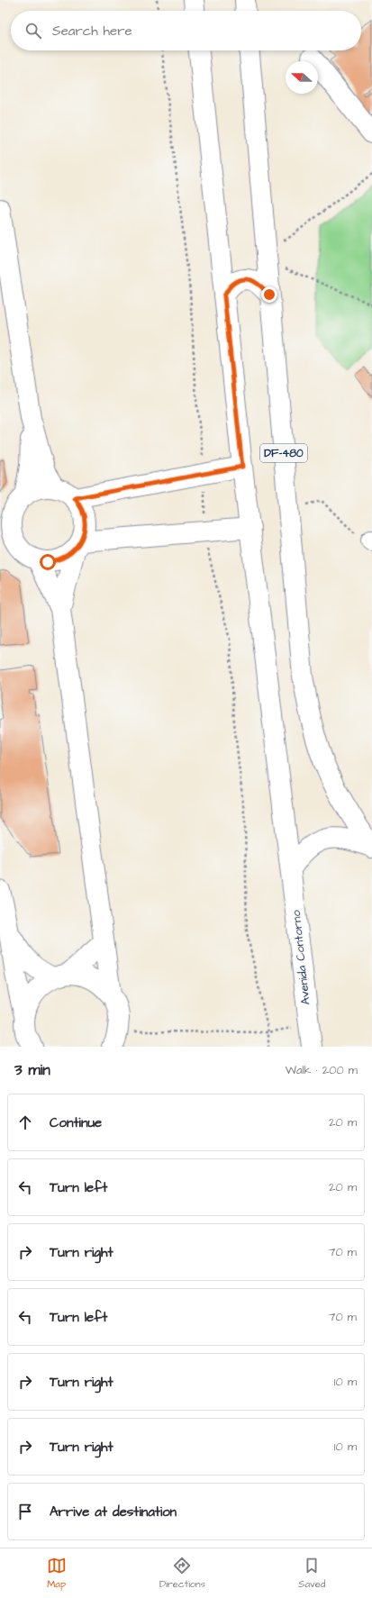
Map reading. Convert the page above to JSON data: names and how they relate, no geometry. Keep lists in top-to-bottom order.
{
  "streets": {
    "main road": ["DF-480", "Avenida Contorno"]
  },
  "north": "left",
  "page": {
    "search": "Search here",
    "heading": ["3 min", "Walk · 200 m"],
    "list": [
      ["Continue", "20 m"],
      ["Turn left", "20 m"],
      ["Turn right", "70 m"],
      ["Turn left", "70 m"],
      ["Turn right", "10 m"],
      ["Turn right", "10 m"],
      "Arrive at destination"
    ],
    "nav": ["Map", "Directions", "Saved"]
  }
}
